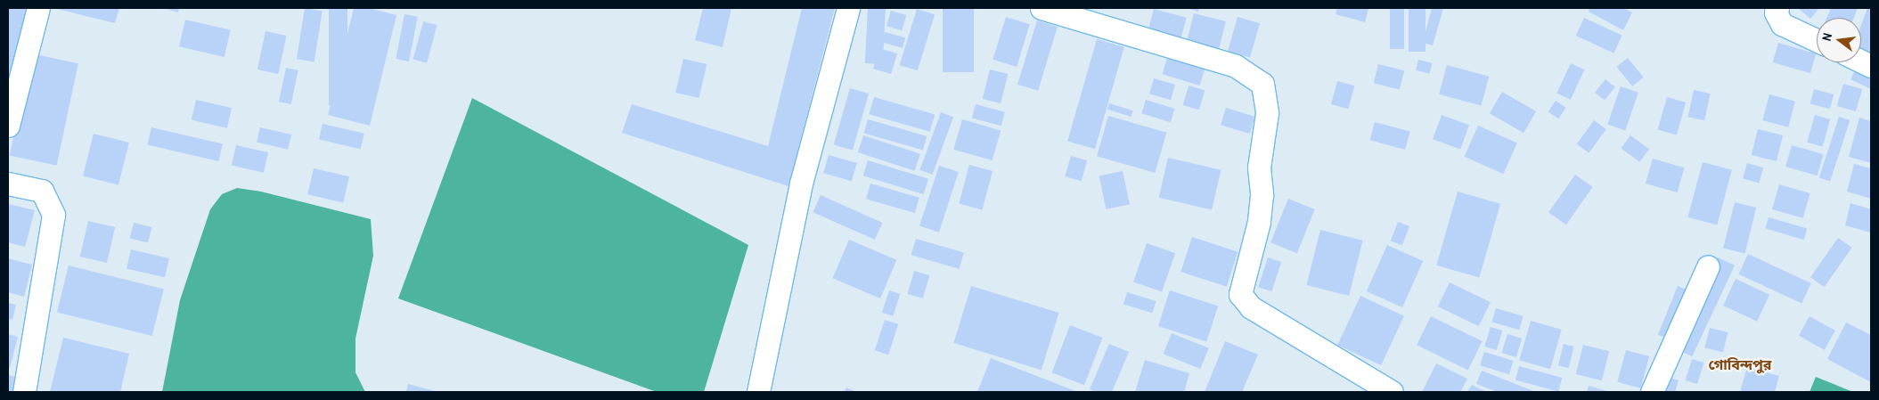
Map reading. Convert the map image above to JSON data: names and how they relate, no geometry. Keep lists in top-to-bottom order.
{
  "districts": ["গোবিন্দপুর"],
  "north": "left"
}
